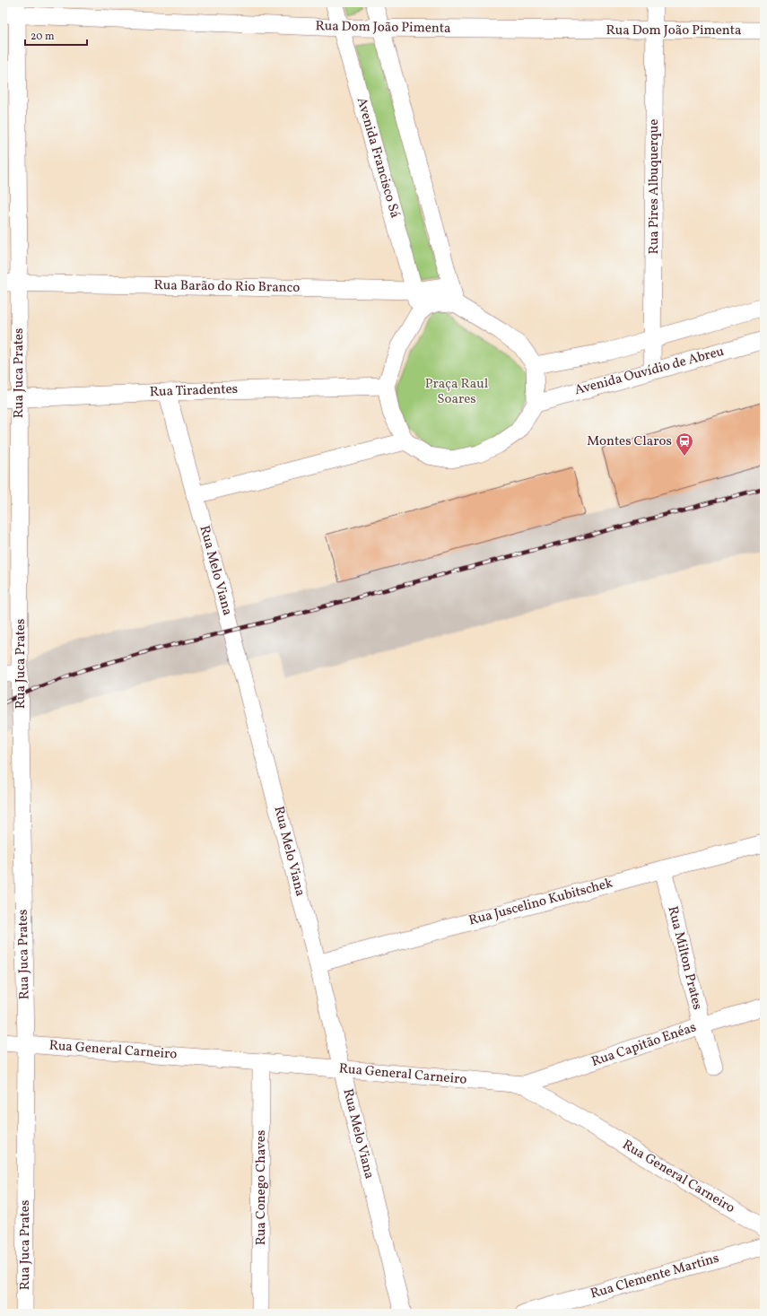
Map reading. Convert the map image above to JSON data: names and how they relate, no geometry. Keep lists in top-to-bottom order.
{
  "streets": {
    "street": [
      "Rua Dom João Pimenta",
      "Avenida Francisco Sá",
      "Rua Pires Albuquerque",
      "Rua Barão do Rio Branco",
      "Avenida Ouvídio de Abreu",
      "Rua Juca Prates",
      "Rua Tiradentes",
      "Rua Melo Viana",
      "Rua Juscelino Kubitschek",
      "Rua Milton Prates",
      "Rua Capitão Enéas",
      "Rua General Carneiro",
      "Rua Conego Chaves",
      "Rua Clemente Martins"
    ]
  },
  "crossings": [
    ["Rua Dom João Pimenta", "Avenida Francisco Sá"],
    ["Rua Dom João Pimenta", "Rua Pires Albuquerque"],
    ["Rua Dom João Pimenta", "Rua Juca Prates"],
    ["Avenida Francisco Sá", "Rua Barão do Rio Branco"],
    ["Rua Pires Albuquerque", "Avenida Ouvídio de Abreu"],
    ["Rua Barão do Rio Branco", "Rua Juca Prates"],
    ["Rua Juca Prates", "Rua Tiradentes"],
    ["Rua Juca Prates", "Rua General Carneiro"],
    ["Rua Tiradentes", "Rua Melo Viana"],
    ["Rua Melo Viana", "Rua Juscelino Kubitschek"],
    ["Rua Melo Viana", "Rua General Carneiro"],
    ["Rua Juscelino Kubitschek", "Rua Milton Prates"],
    ["Rua Milton Prates", "Rua Capitão Enéas"],
    ["Rua Capitão Enéas", "Rua General Carneiro"],
    ["Rua General Carneiro", "Rua Conego Chaves"]
  ],
  "parks": ["Praça Raul Soares"],
  "places": {
    "station": ["Montes Claros"]
  },
  "scale_bar": "20 m"
}
